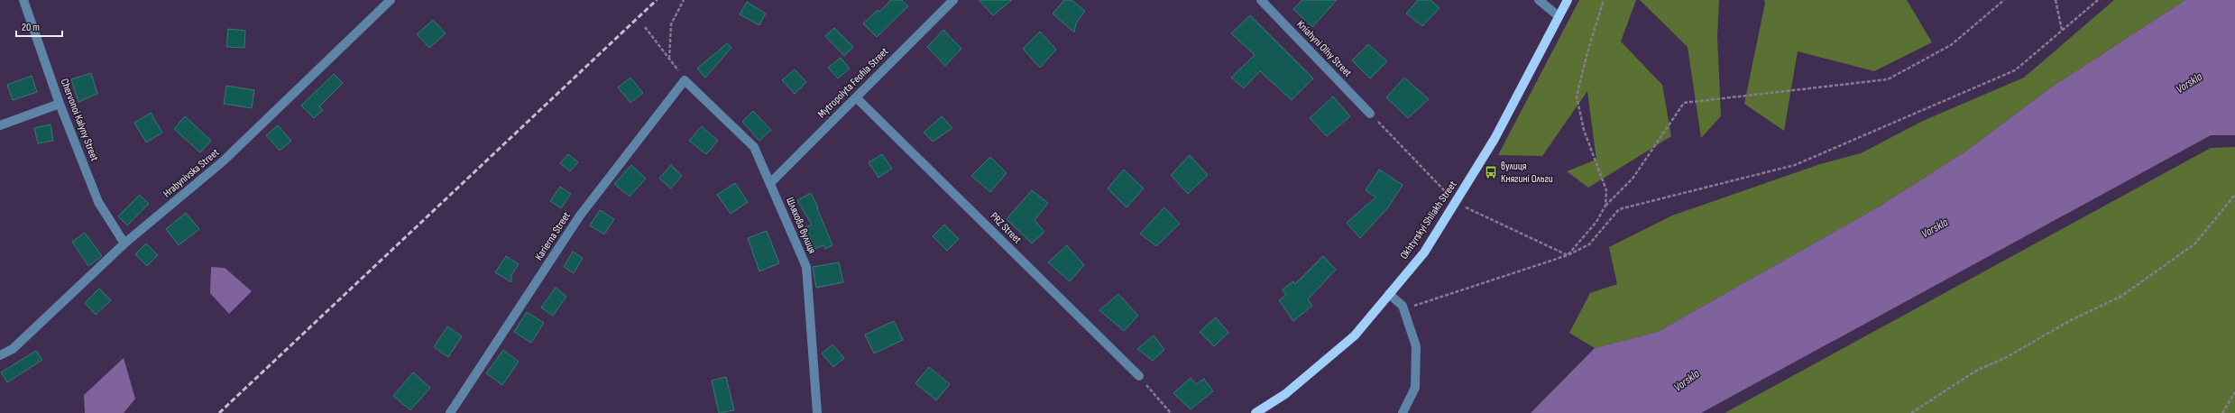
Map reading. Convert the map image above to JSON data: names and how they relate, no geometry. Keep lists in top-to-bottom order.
{
  "streets": {
    "main road": ["Okhtyrskyi Shliakh Street"],
    "street": [
      "Kniahyni Olhy Street",
      "Mytropolyta Feofila Street",
      "Chervonoi Kalyny Street",
      "Hrabynivska Street",
      "Шляхова вулиця",
      "PRZ Street",
      "Karierna Street"
    ]
  },
  "crossings": [
    ["Mytropolyta Feofila Street", "Шляхова вулиця"],
    ["Mytropolyta Feofila Street", "PRZ Street"],
    ["Chervonoi Kalyny Street", "Hrabynivska Street"],
    ["Шляхова вулиця", "Karierna Street"]
  ],
  "water": ["Vorskla"],
  "places": {
    "bus stop": ["вулиця Княгині Ольги"]
  },
  "scale_bar": "20 m"
}
